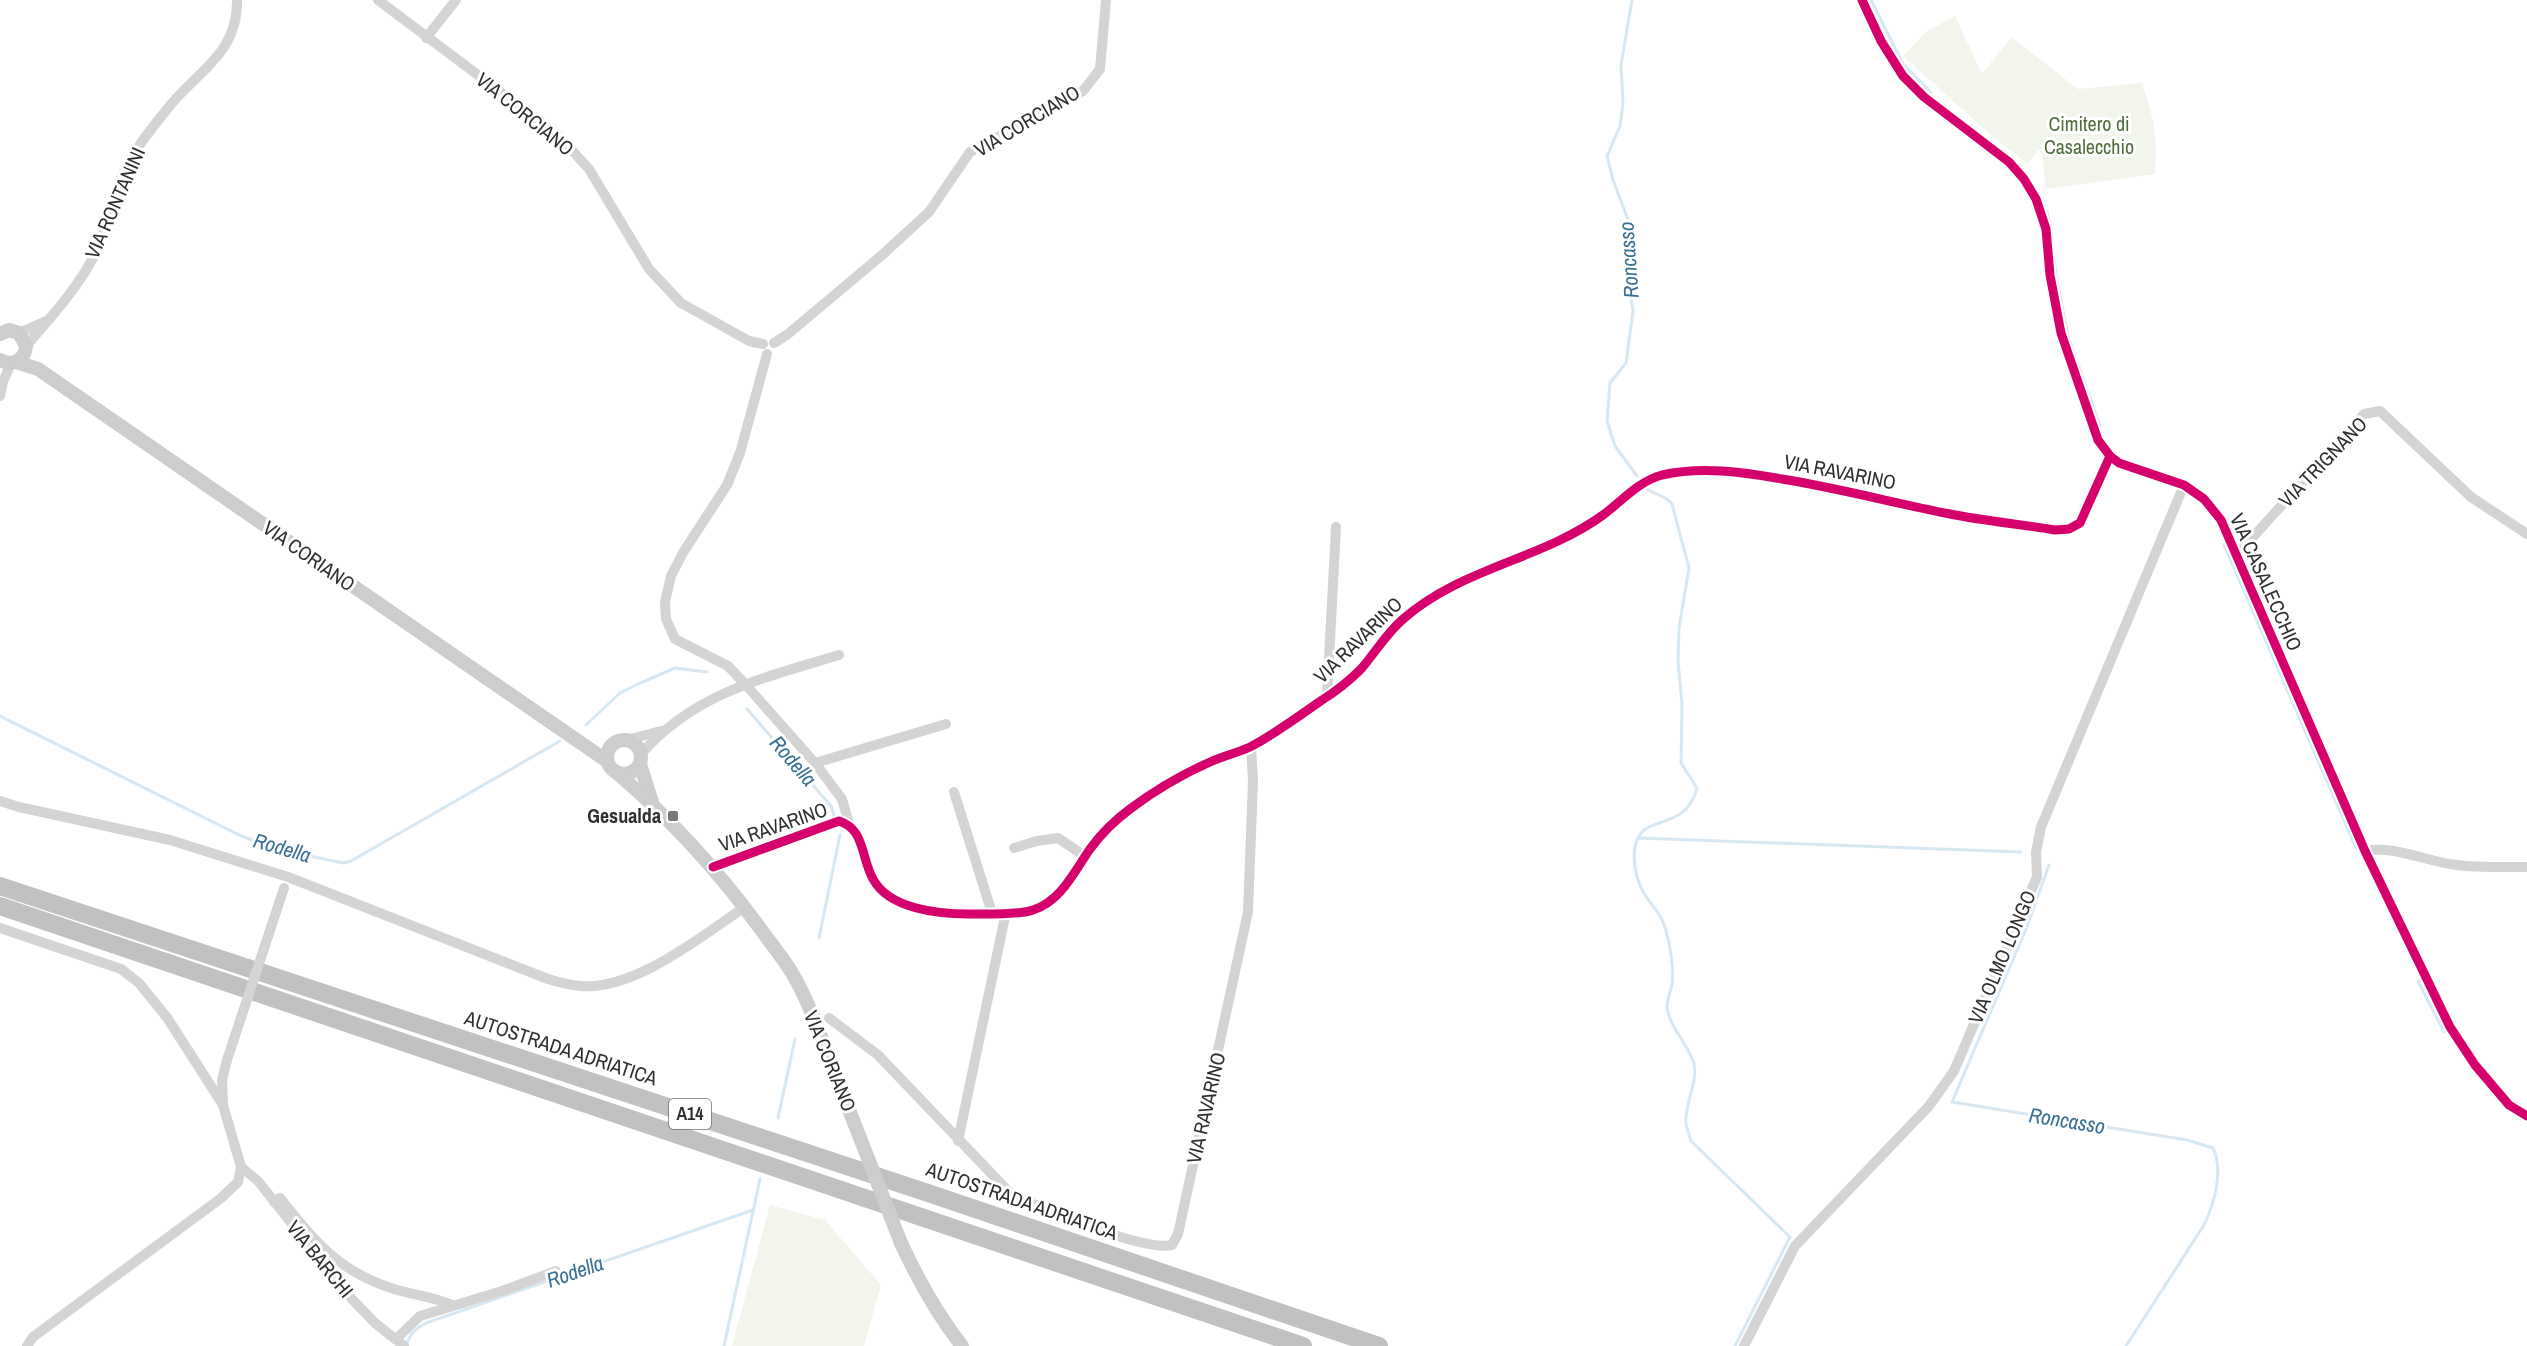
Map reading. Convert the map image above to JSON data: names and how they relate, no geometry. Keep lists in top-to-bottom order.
{
  "streets": {
    "highway": ["AUTOSTRADA ADRIATICA", "A14"],
    "main road": ["VIA CORIANO"],
    "street": [
      "VIA CORCIANO",
      "VIA RONTANINI",
      "VIA TRIGNANO",
      "VIA RAVARINO",
      "VIA CASALECCHIO",
      "VIA OLMO LONGO",
      "VIA BARCHI"
    ]
  },
  "crossings": [
    ["VIA RONTANINI", "VIA CORIANO"],
    ["VIA TRIGNANO", "VIA CASALECCHIO"],
    ["VIA RAVARINO", "VIA CORIANO"],
    ["VIA RAVARINO", "VIA CASALECCHIO"],
    ["VIA CASALECCHIO", "VIA OLMO LONGO"]
  ],
  "water": ["Roncasso", "Rodella"],
  "parks": ["Cimitero di Casalecchio"],
  "places": {
    "transit": ["Gesualda"]
  }
}
